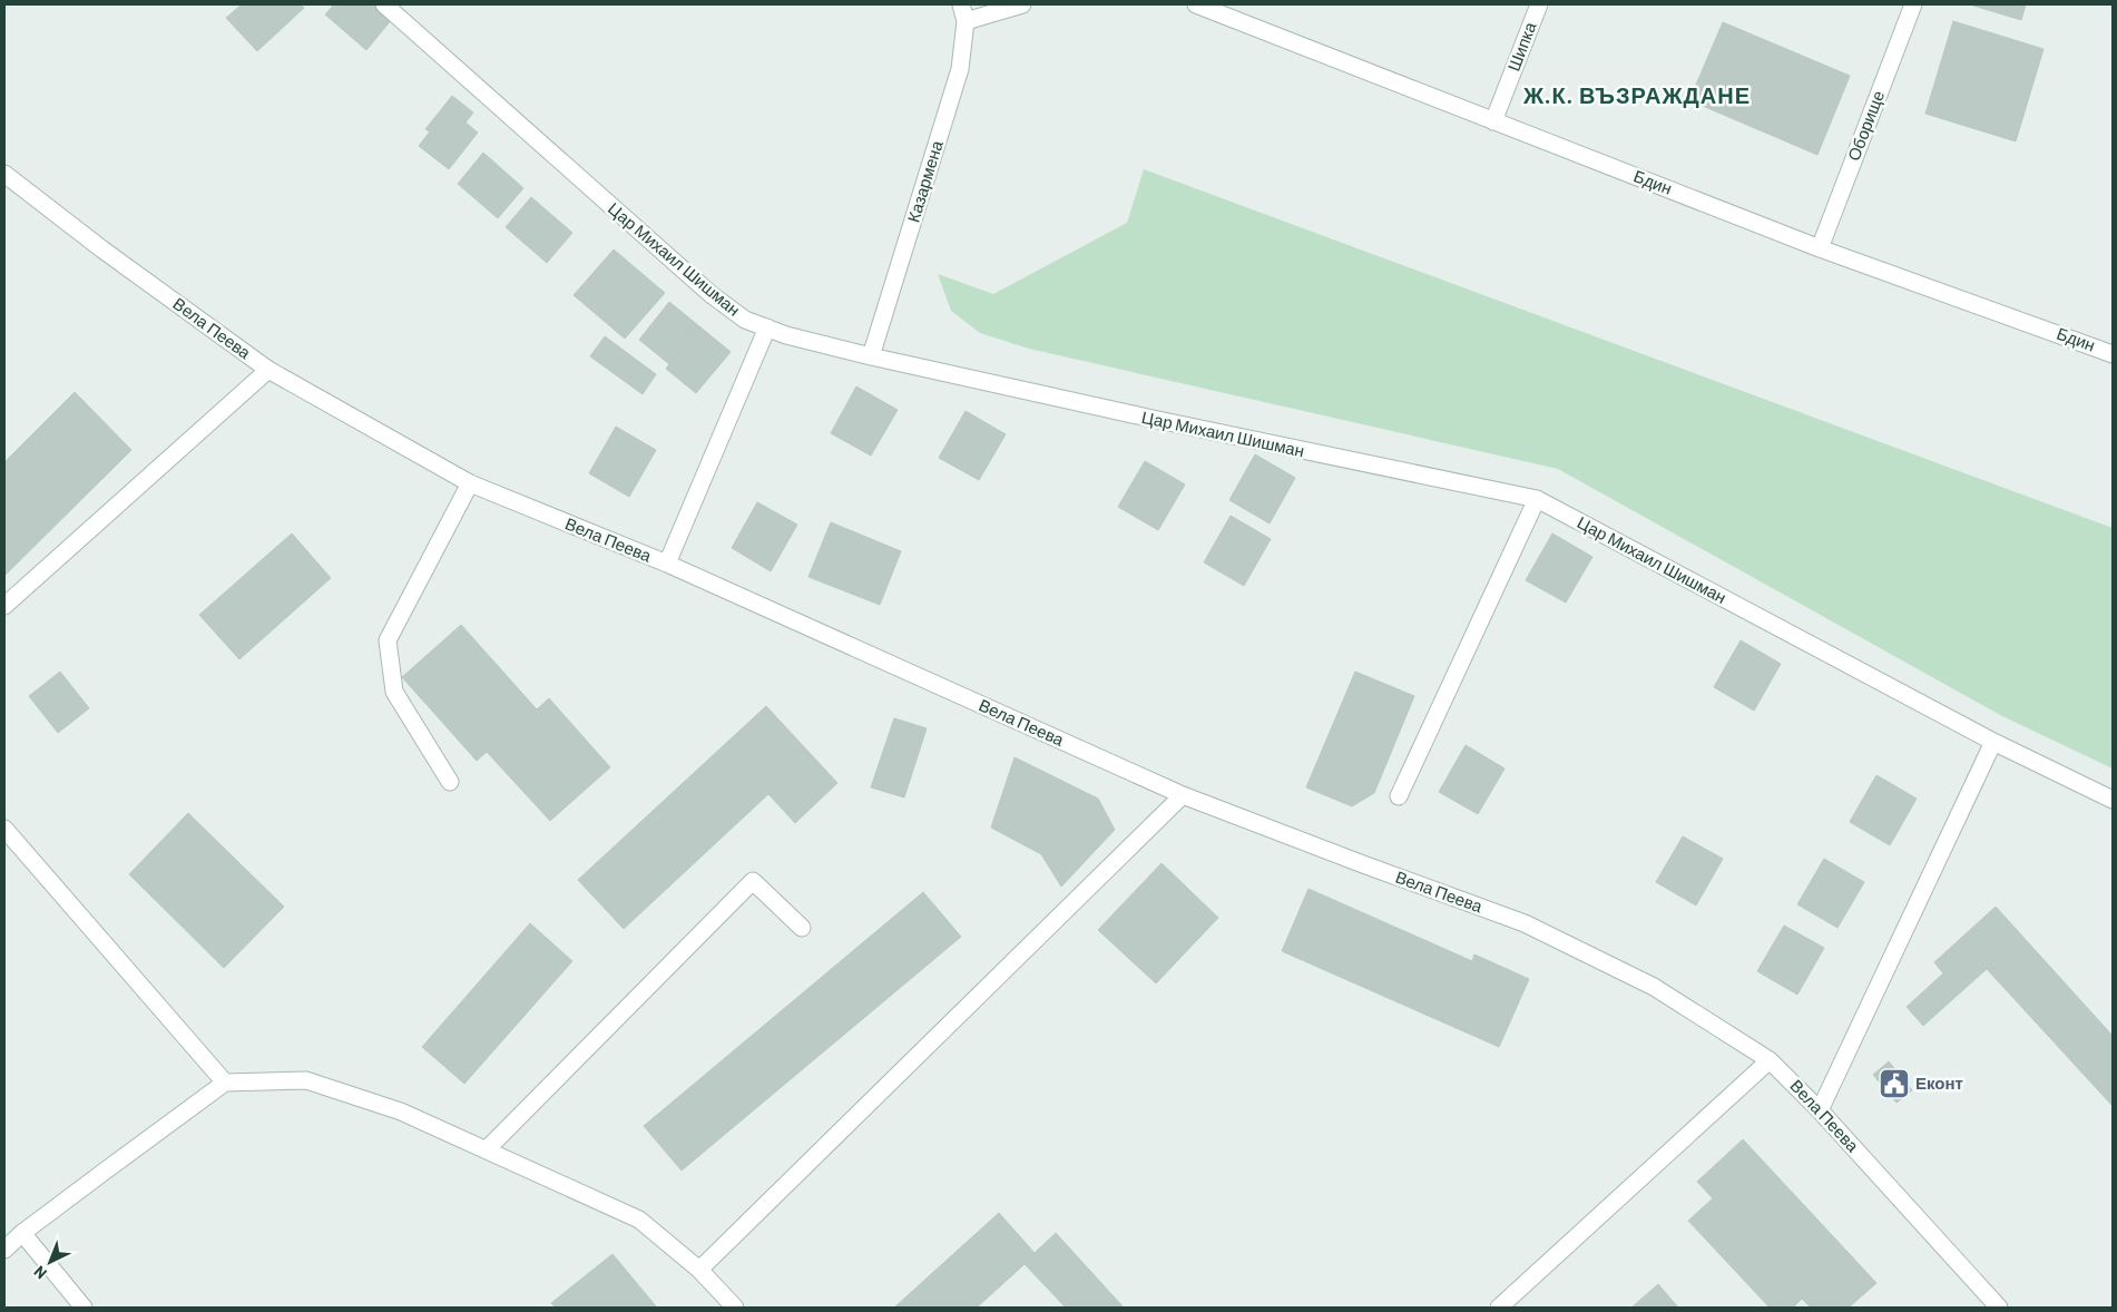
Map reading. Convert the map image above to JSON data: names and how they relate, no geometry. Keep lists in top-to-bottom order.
{
  "streets": {
    "street": [
      "Шипка",
      "Оборище",
      "Казармена",
      "Бдин",
      "Цар Михаил Шишман",
      "Вела Пеева"
    ]
  },
  "crossings": [
    ["Шипка", "Бдин"],
    ["Оборище", "Бдин"],
    ["Казармена", "Цар Михаил Шишман"]
  ],
  "districts": ["Ж.К. ВЪЗРАЖДАНЕ"],
  "places": {
    "public building": ["Еконт"]
  },
  "north": "bottom left"
}
